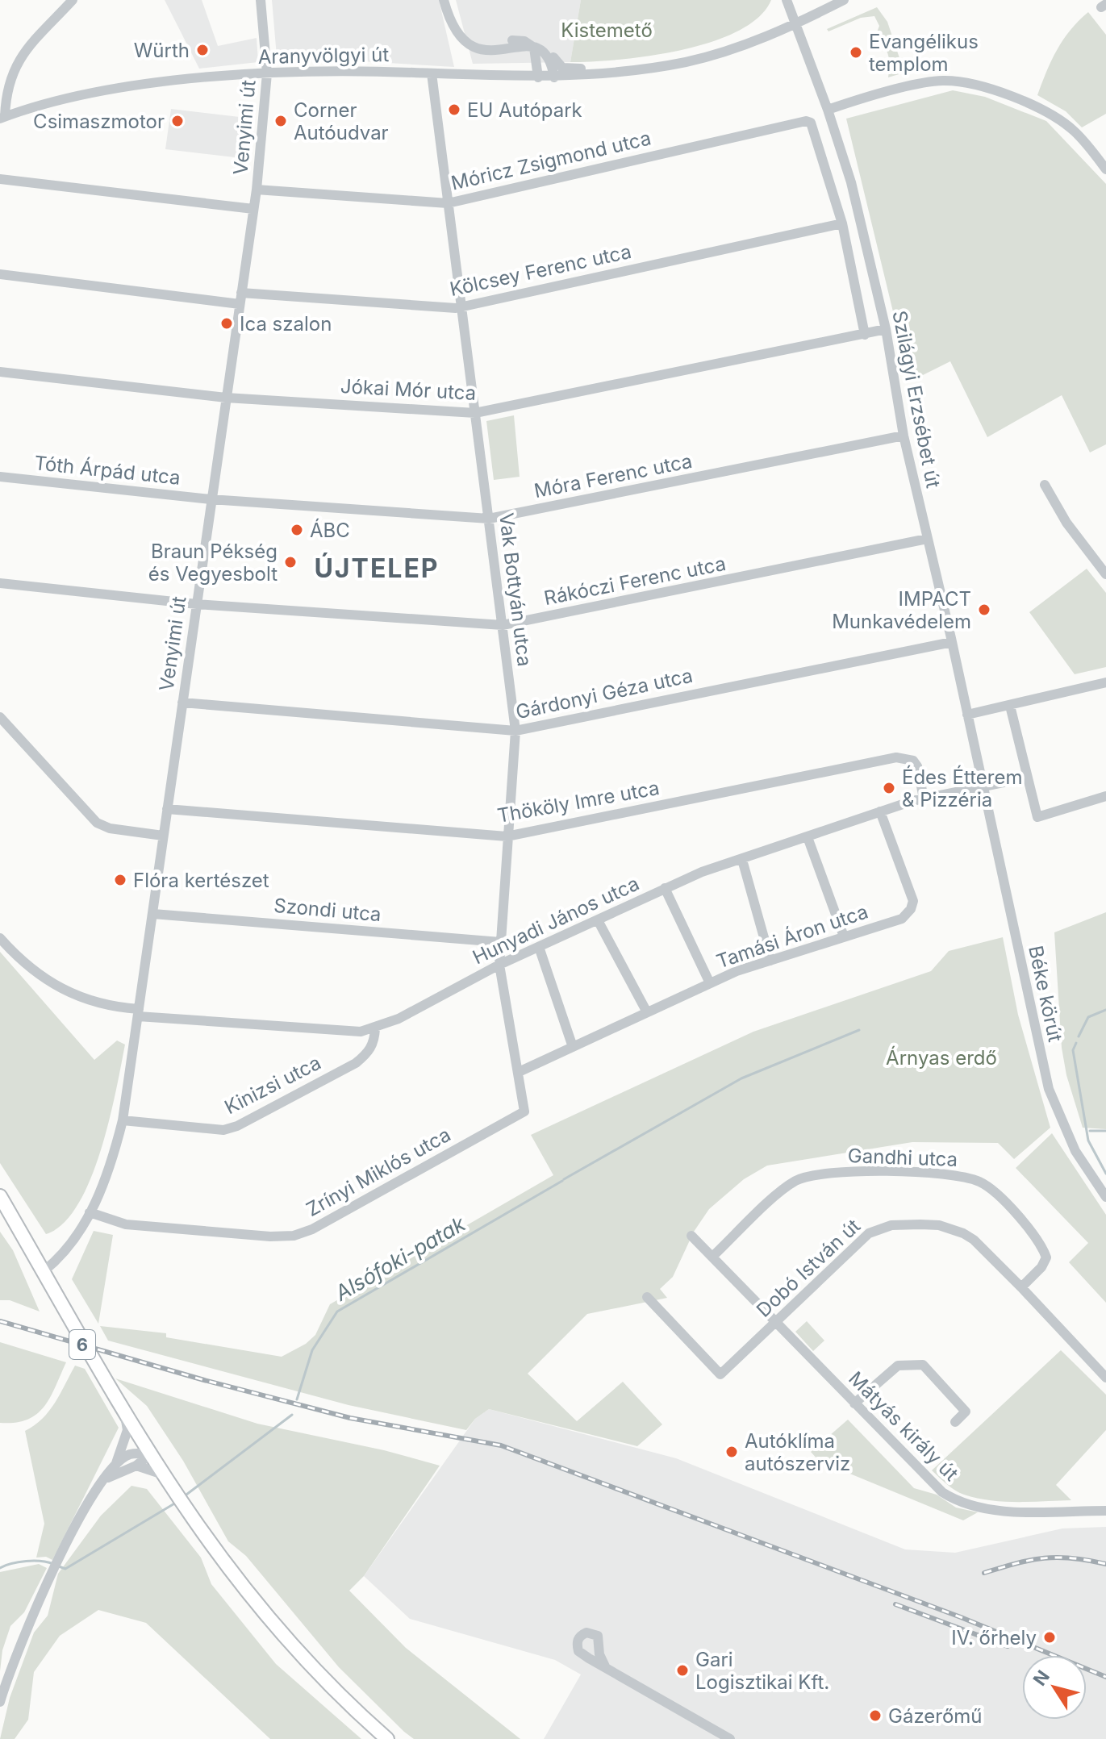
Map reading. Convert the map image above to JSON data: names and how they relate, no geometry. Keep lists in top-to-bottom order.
{
  "streets": {
    "main road": ["6"],
    "street": [
      "Aranyvölgyi út",
      "Venyimi út",
      "Móricz Zsigmond utca",
      "Kölcsey Ferenc utca",
      "Jókai Mór utca",
      "Szilágyi Erzsébet út",
      "Tóth Árpád utca",
      "Móra Ferenc utca",
      "Rákóczi Ferenc utca",
      "Vak Bottyán utca",
      "Gárdonyi Géza utca",
      "Thököly Imre utca",
      "Szondi utca",
      "Hunyadi János utca",
      "Tamási Áron utca",
      "Béke körút",
      "Kinizsi utca",
      "Gandhi utca",
      "Zrínyi Miklós utca",
      "Dobó István út",
      "Mátyás király út"
    ]
  },
  "crossings": [
    ["Aranyvölgyi út", "Venyimi út"],
    ["Aranyvölgyi út", "Szilágyi Erzsébet út"],
    ["Aranyvölgyi út", "Vak Bottyán utca"],
    ["Venyimi út", "Móricz Zsigmond utca"],
    ["Venyimi út", "Kölcsey Ferenc utca"],
    ["Venyimi út", "Jókai Mór utca"],
    ["Venyimi út", "Tóth Árpád utca"],
    ["Venyimi út", "Móra Ferenc utca"],
    ["Venyimi út", "Rákóczi Ferenc utca"],
    ["Venyimi út", "Gárdonyi Géza utca"],
    ["Venyimi út", "Thököly Imre utca"],
    ["Venyimi út", "Szondi utca"],
    ["Venyimi út", "Hunyadi János utca"],
    ["Venyimi út", "Kinizsi utca"],
    ["Venyimi út", "Zrínyi Miklós utca"],
    ["Venyimi út", "6"],
    ["Móricz Zsigmond utca", "Szilágyi Erzsébet út"],
    ["Móricz Zsigmond utca", "Vak Bottyán utca"],
    ["Kölcsey Ferenc utca", "Szilágyi Erzsébet út"],
    ["Kölcsey Ferenc utca", "Vak Bottyán utca"],
    ["Jókai Mór utca", "Szilágyi Erzsébet út"],
    ["Jókai Mór utca", "Vak Bottyán utca"],
    ["Szilágyi Erzsébet út", "Móra Ferenc utca"],
    ["Szilágyi Erzsébet út", "Rákóczi Ferenc utca"],
    ["Szilágyi Erzsébet út", "Gárdonyi Géza utca"],
    ["Szilágyi Erzsébet út", "Hunyadi János utca"],
    ["Szilágyi Erzsébet út", "Béke körút"],
    ["Tóth Árpád utca", "Móra Ferenc utca"],
    ["Móra Ferenc utca", "Vak Bottyán utca"],
    ["Rákóczi Ferenc utca", "Vak Bottyán utca"],
    ["Vak Bottyán utca", "Gárdonyi Géza utca"],
    ["Vak Bottyán utca", "Thököly Imre utca"],
    ["Vak Bottyán utca", "Szondi utca"],
    ["Vak Bottyán utca", "Hunyadi János utca"],
    ["Vak Bottyán utca", "Tamási Áron utca"],
    ["Vak Bottyán utca", "Zrínyi Miklós utca"],
    ["Thököly Imre utca", "Hunyadi János utca"],
    ["Hunyadi János utca", "Tamási Áron utca"],
    ["Hunyadi János utca", "Béke körút"],
    ["Hunyadi János utca", "Kinizsi utca"],
    ["Gandhi utca", "Dobó István út"],
    ["Dobó István út", "Mátyás király út"]
  ],
  "districts": ["ÚJTELEP"],
  "water": ["Alsófoki-patak"],
  "parks": ["Kistemető", "Árnyas erdő"],
  "places": [
    "Würth",
    "Evangélikus templom",
    "EU Autópark",
    "Csimaszmotor",
    "Corner Autóudvar",
    "Ica szalon",
    "ÁBC",
    "Braun Pékség és Vegyesbolt",
    "IMPACT Munkavédelem",
    "Édes Étterem & Pizzéria",
    "Flóra kertészet",
    "Autóklíma autószerviz",
    "IV. őrhely",
    "Gari Logisztikai Kft.",
    "Gázerőmű"
  ],
  "north": "top left"
}
